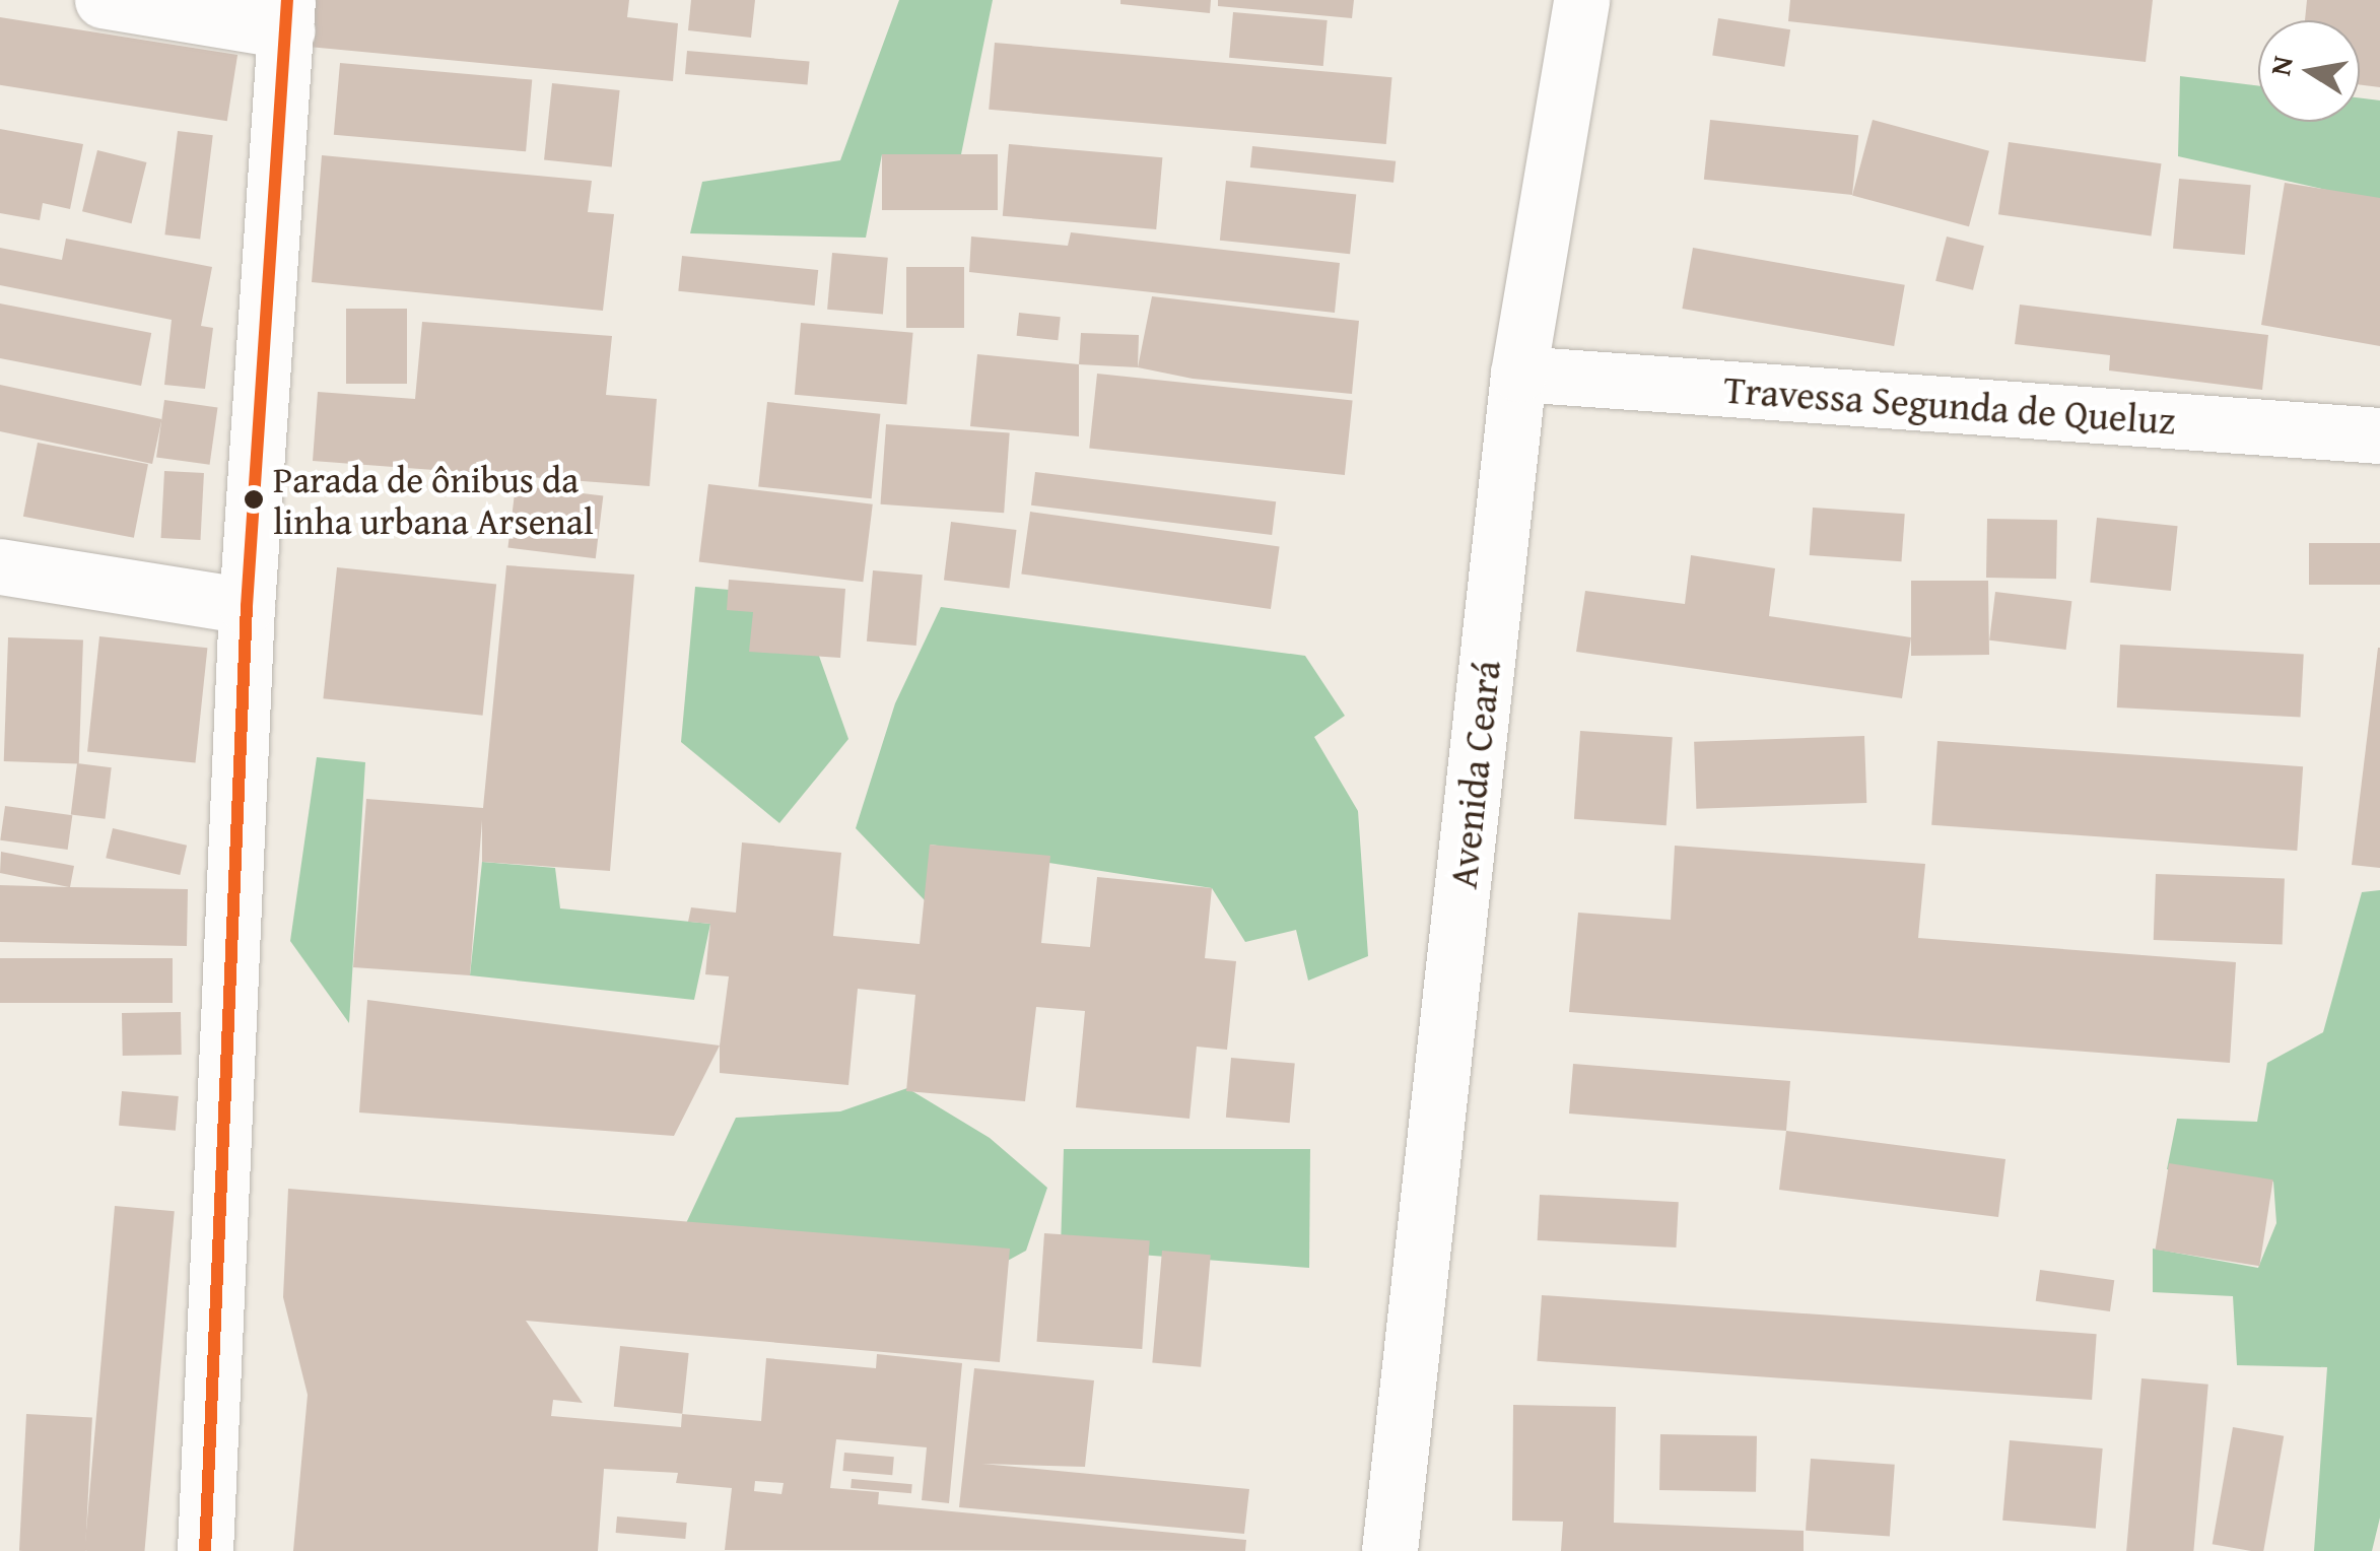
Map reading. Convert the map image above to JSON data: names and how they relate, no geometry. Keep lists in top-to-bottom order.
{
  "streets": {
    "street": ["Travessa Segunda de Queluz", "Avenida Ceará"]
  },
  "crossings": [
    ["Travessa Segunda de Queluz", "Avenida Ceará"]
  ],
  "places": ["Parada de ônibus da linha urbana Arsenal"],
  "north": "left"
}
